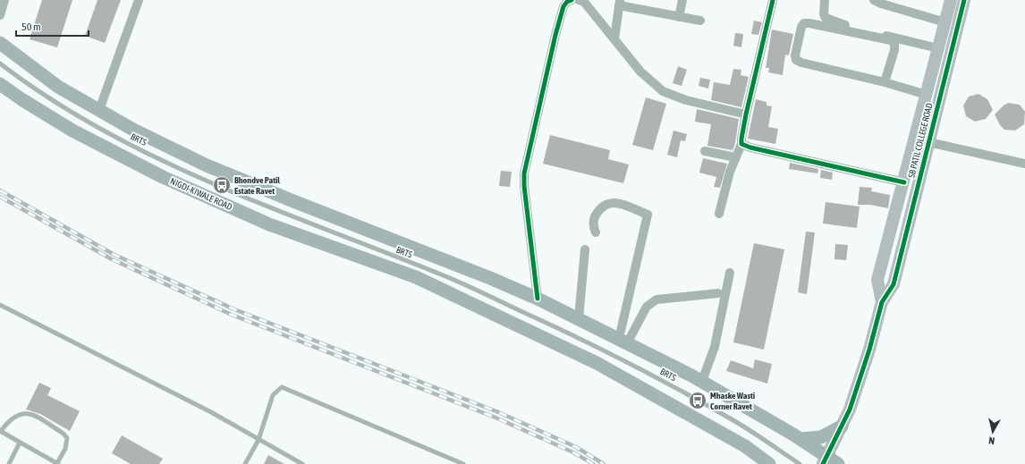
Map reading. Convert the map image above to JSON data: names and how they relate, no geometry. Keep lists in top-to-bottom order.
{
  "streets": {
    "main road": ["NIGDI-KIWALE ROAD"],
    "street": ["SB PATIL COLLEGE ROAD"],
    "lane": ["BRTS"]
  },
  "places": {
    "bus stop": ["Bhondve Patil Estate Ravet", "Mhaske Wasti Corner Ravet"]
  },
  "scale_bar": "50 m",
  "north": "bottom"
}
